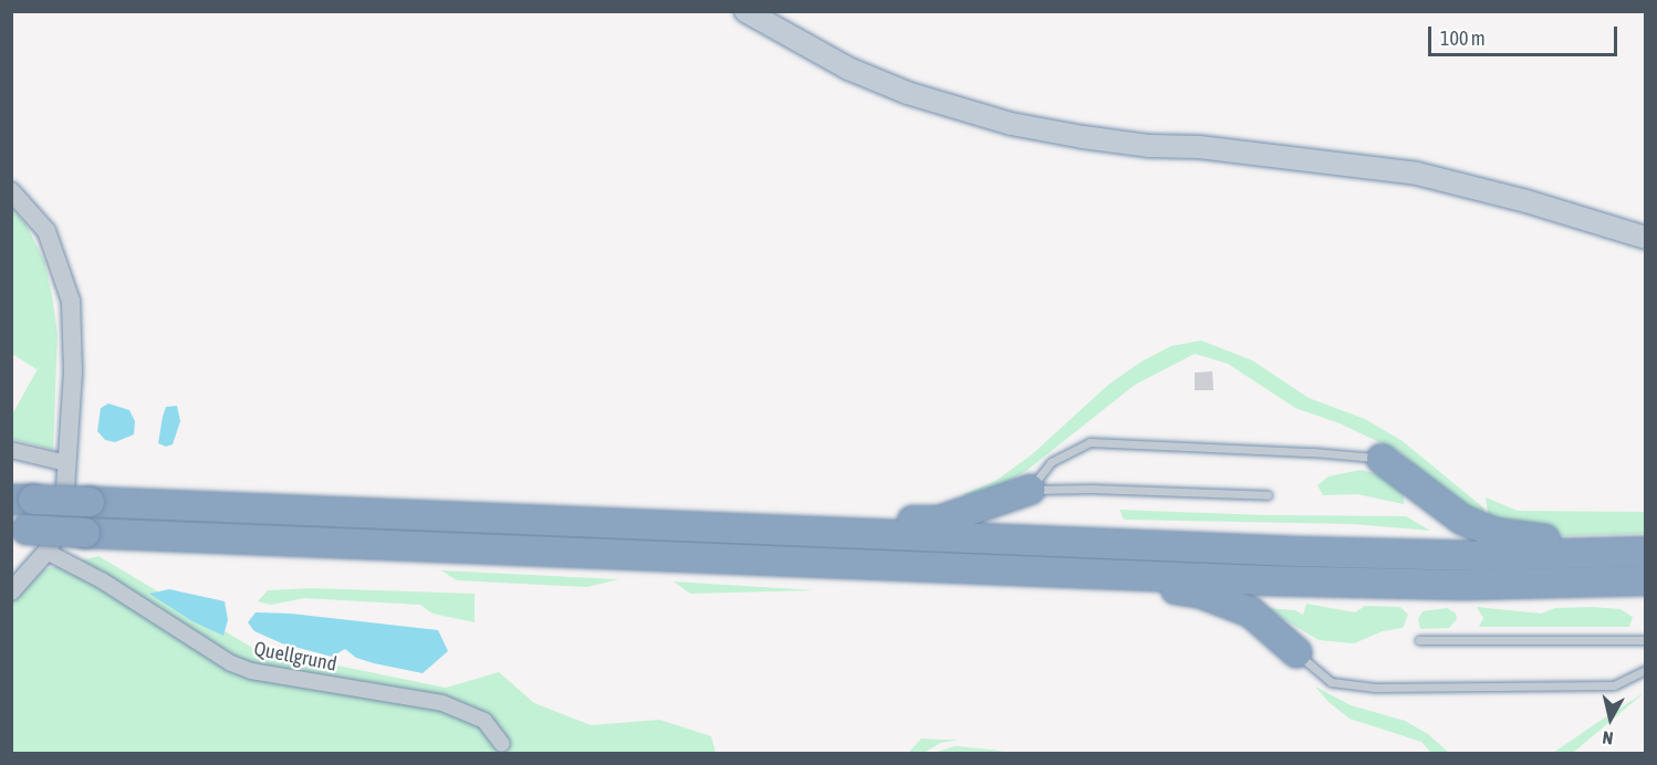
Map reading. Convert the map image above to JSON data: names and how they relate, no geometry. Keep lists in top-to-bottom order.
{
  "streets": {
    "street": ["Quellgrund"]
  },
  "scale_bar": "100 m",
  "north": "bottom"
}
